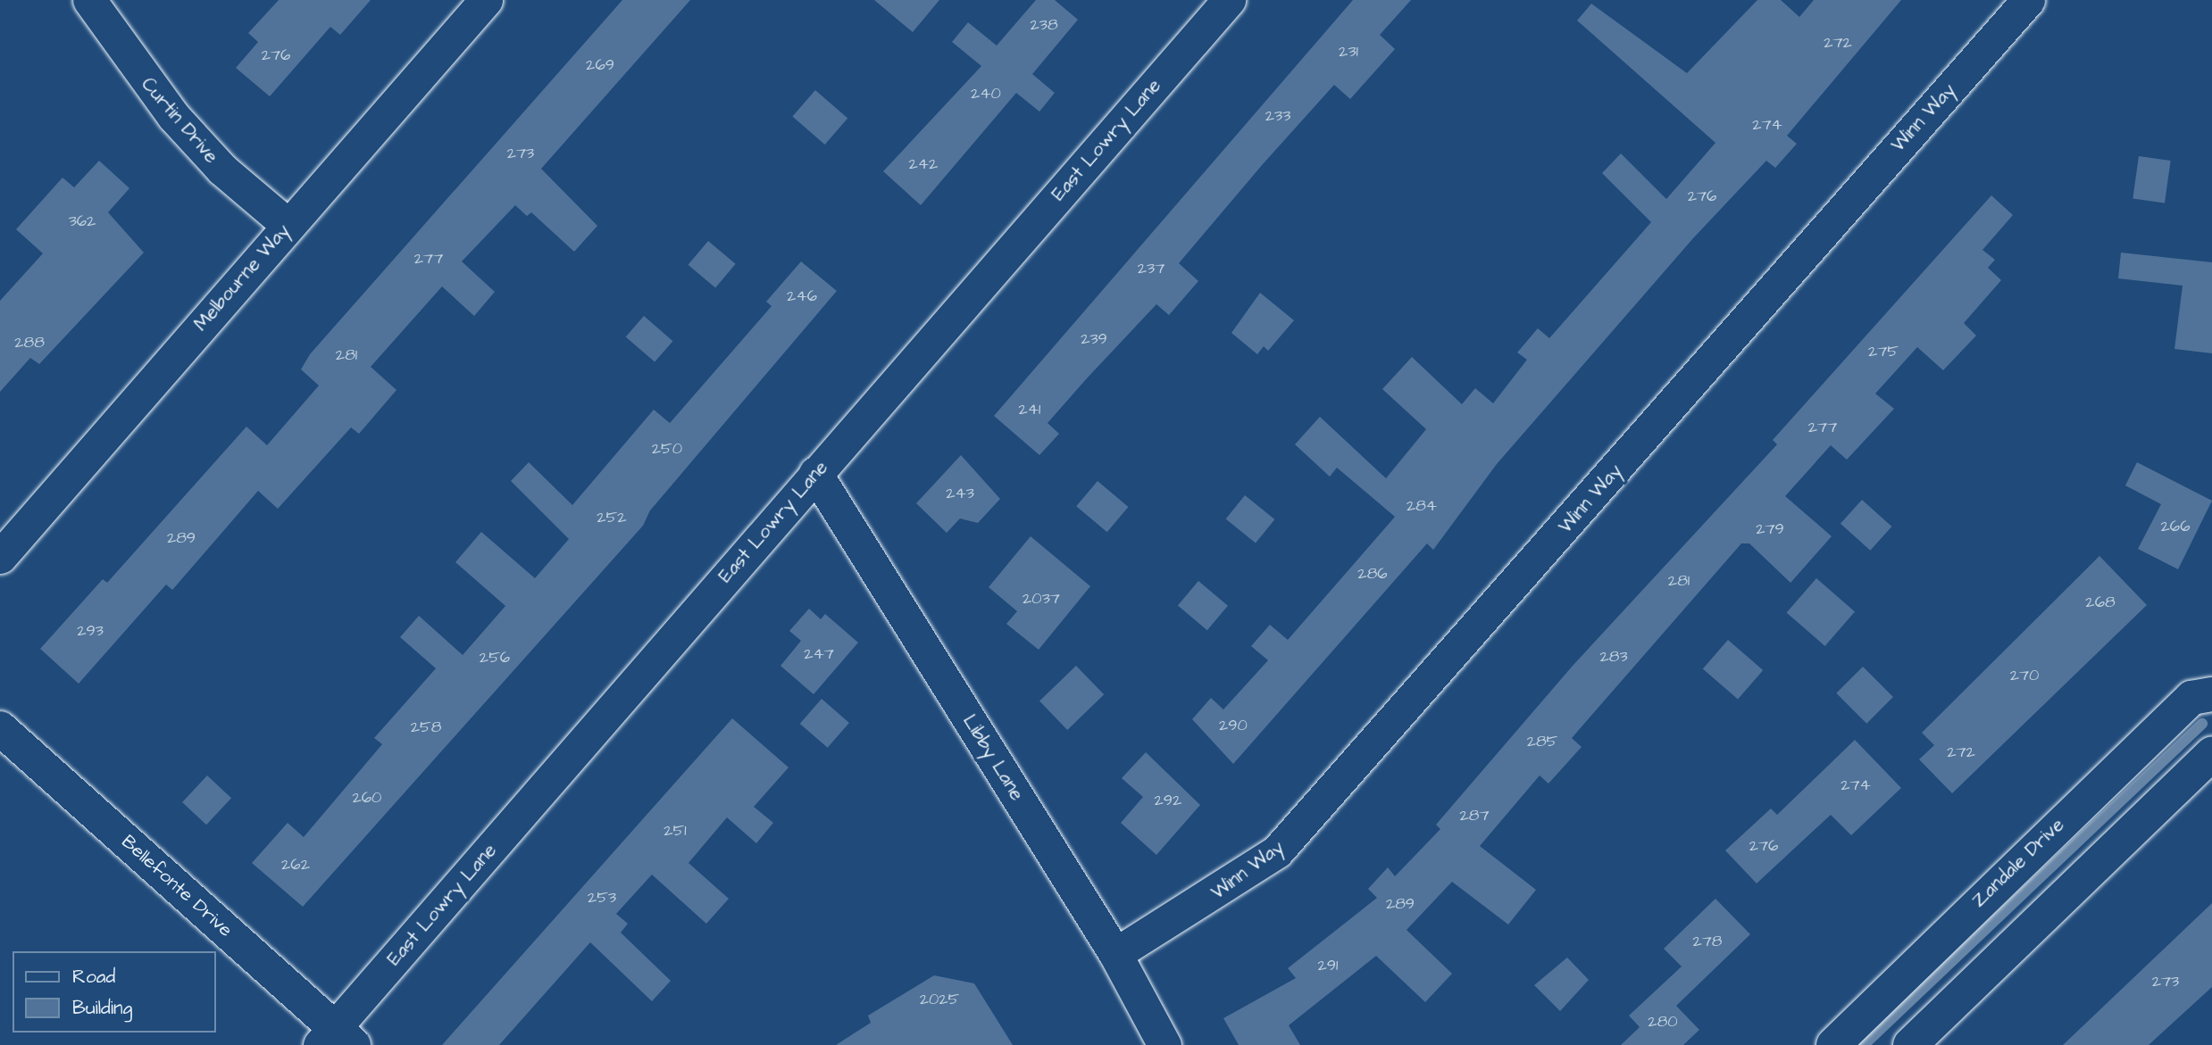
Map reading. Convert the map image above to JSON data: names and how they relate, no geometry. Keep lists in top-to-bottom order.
{
  "streets": {
    "street": [
      "Winn Way",
      "Curtin Drive",
      "East Lowry Lane",
      "Melbourne Way",
      "Libby Lane",
      "Zandale Drive",
      "Bellefonte Drive"
    ]
  },
  "crossings": [
    ["Winn Way", "Libby Lane"],
    ["Curtin Drive", "Melbourne Way"],
    ["East Lowry Lane", "Libby Lane"],
    ["East Lowry Lane", "Bellefonte Drive"]
  ],
  "house_numbers": [
    "238",
    "272",
    "231",
    "276",
    "269",
    "240",
    "233",
    "274",
    "273",
    "242",
    "276",
    "362",
    "277",
    "237",
    "246",
    "239",
    "288",
    "275",
    "281",
    "241",
    "277",
    "250",
    "243",
    "284",
    "252",
    "266",
    "279",
    "289",
    "286",
    "281",
    "2037",
    "268",
    "293",
    "247",
    "283",
    "256",
    "270",
    "290",
    "258",
    "285",
    "272",
    "274",
    "260",
    "292",
    "287",
    "251",
    "276",
    "262",
    "253",
    "289",
    "278",
    "291",
    "273",
    "2025",
    "280"
  ],
  "legend": ["Road", "Building"]
}
